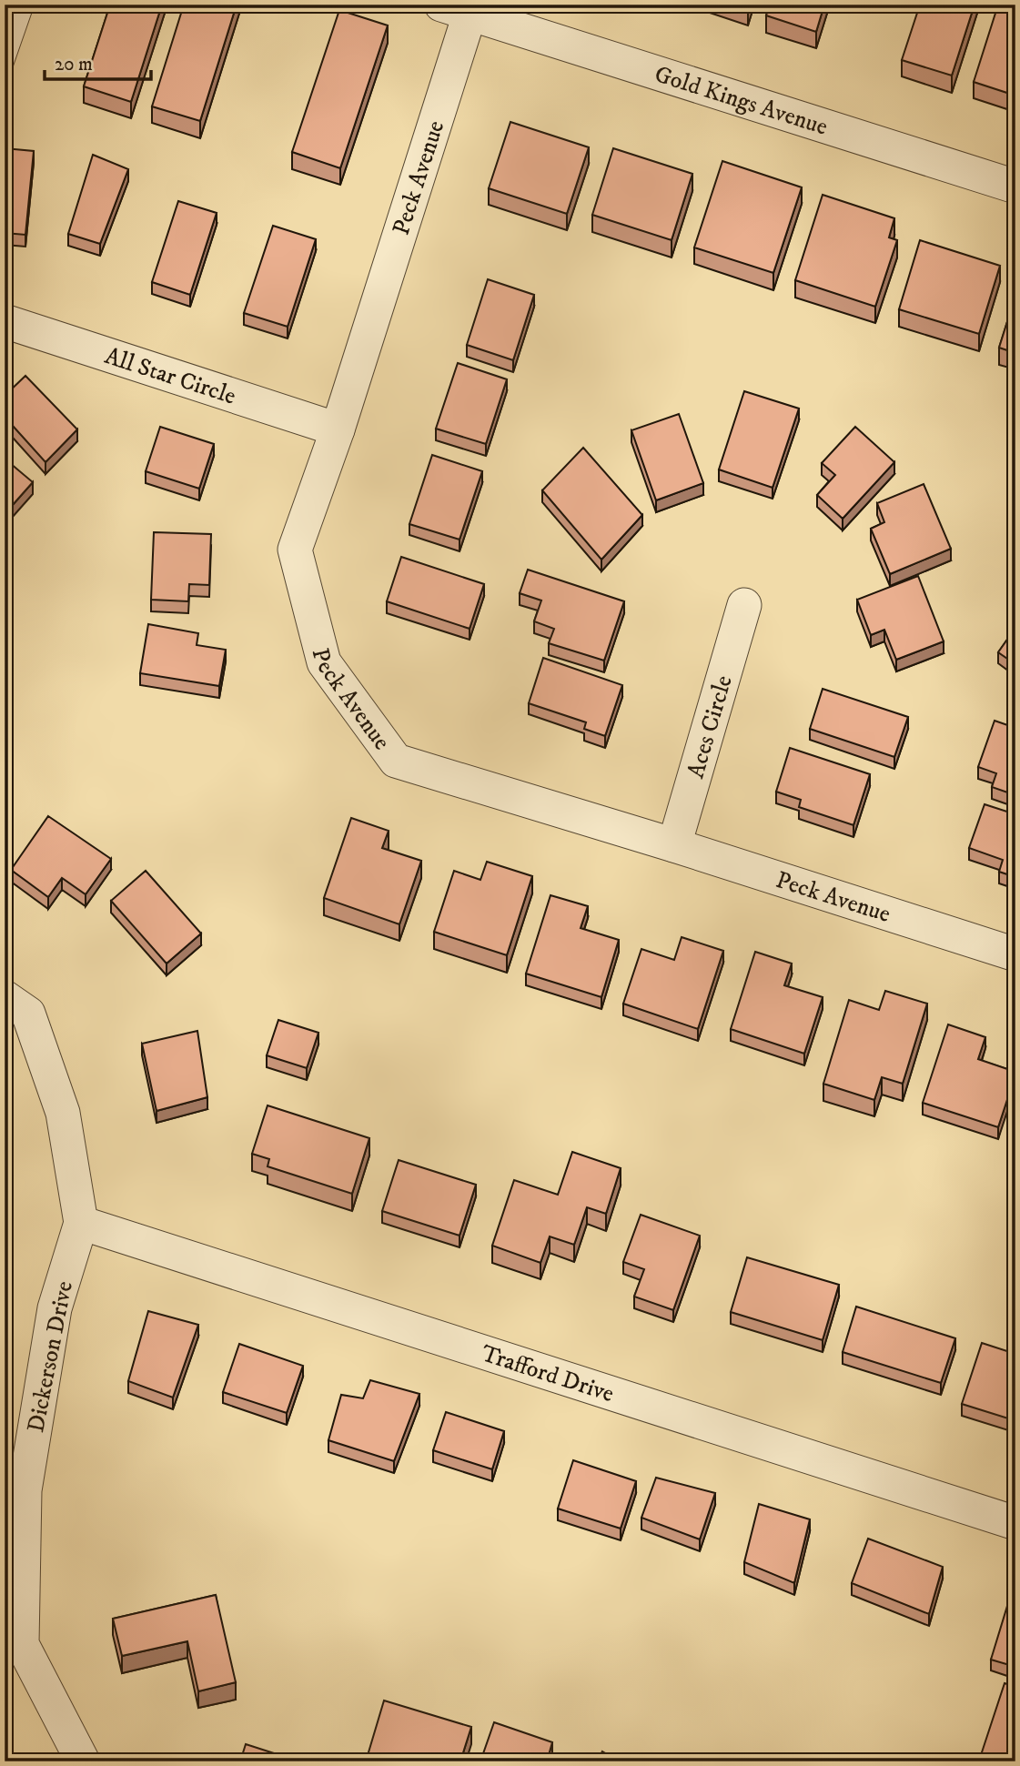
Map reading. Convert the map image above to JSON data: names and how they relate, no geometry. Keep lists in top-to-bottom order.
{
  "streets": {
    "street": [
      "Gold Kings Avenue",
      "Peck Avenue",
      "All Star Circle",
      "Aces Circle",
      "Dickerson Drive",
      "Trafford Drive"
    ]
  },
  "crossings": [
    ["Gold Kings Avenue", "Peck Avenue"],
    ["Peck Avenue", "All Star Circle"],
    ["Peck Avenue", "Aces Circle"],
    ["Dickerson Drive", "Trafford Drive"]
  ],
  "scale_bar": "20 m"
}
